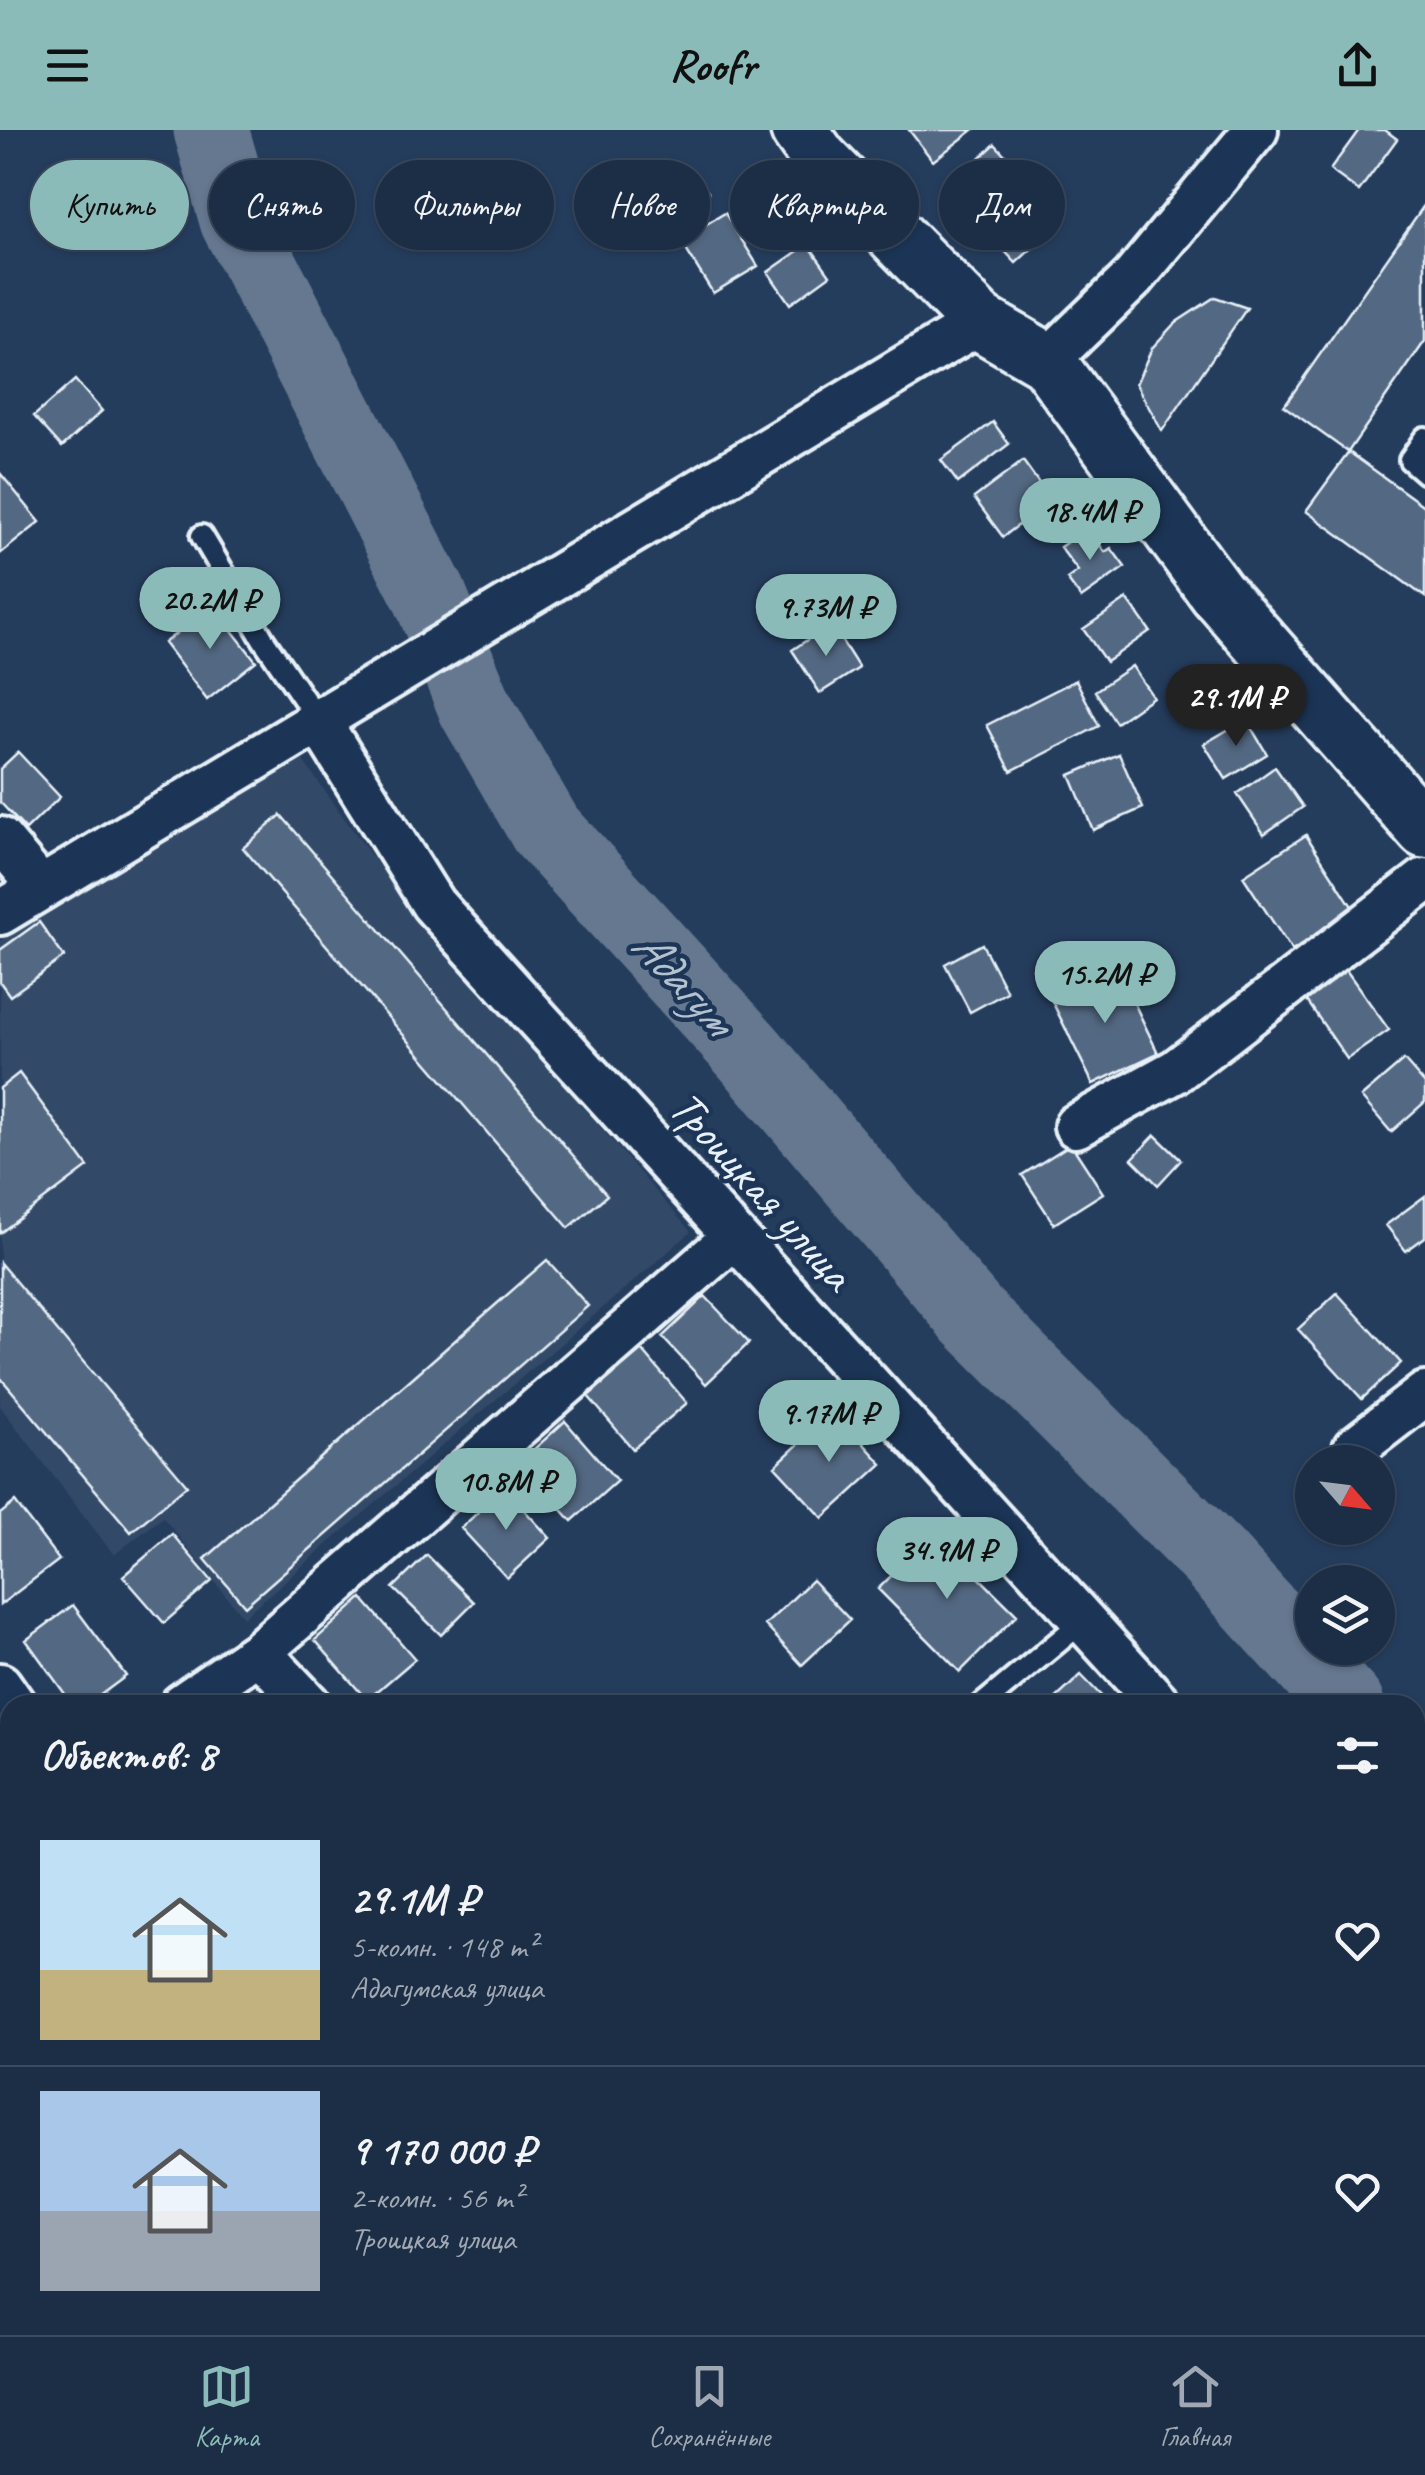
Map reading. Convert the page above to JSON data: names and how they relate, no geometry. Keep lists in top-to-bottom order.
{
  "streets": {
    "street": ["Троицкая улица"]
  },
  "water": ["Адагум"],
  "north": "bottom right",
  "page": {
    "header": "Roofr",
    "chip": [
      "Купить",
      "Снять",
      "Фильтры",
      "Новое",
      "Квартира",
      "Дом"
    ],
    "price": [
      "18.4M ₽",
      "20.2M ₽",
      "9.73M ₽",
      "29.1M ₽",
      "15.2M ₽",
      "9.17M ₽",
      "10.8M ₽",
      "34.9M ₽"
    ],
    "heading": "Объектов: 8",
    "list": [
      {
        "name": "29.1M ₽",
        "note": "5-комн. · 148 m² · Адагумская улица"
      },
      {
        "name": "9 170 000 ₽",
        "note": "2-комн. · 56 m² · Троицкая улица"
      }
    ],
    "tabs": ["Карта", "Сохранённые", "Главная"]
  }
}
